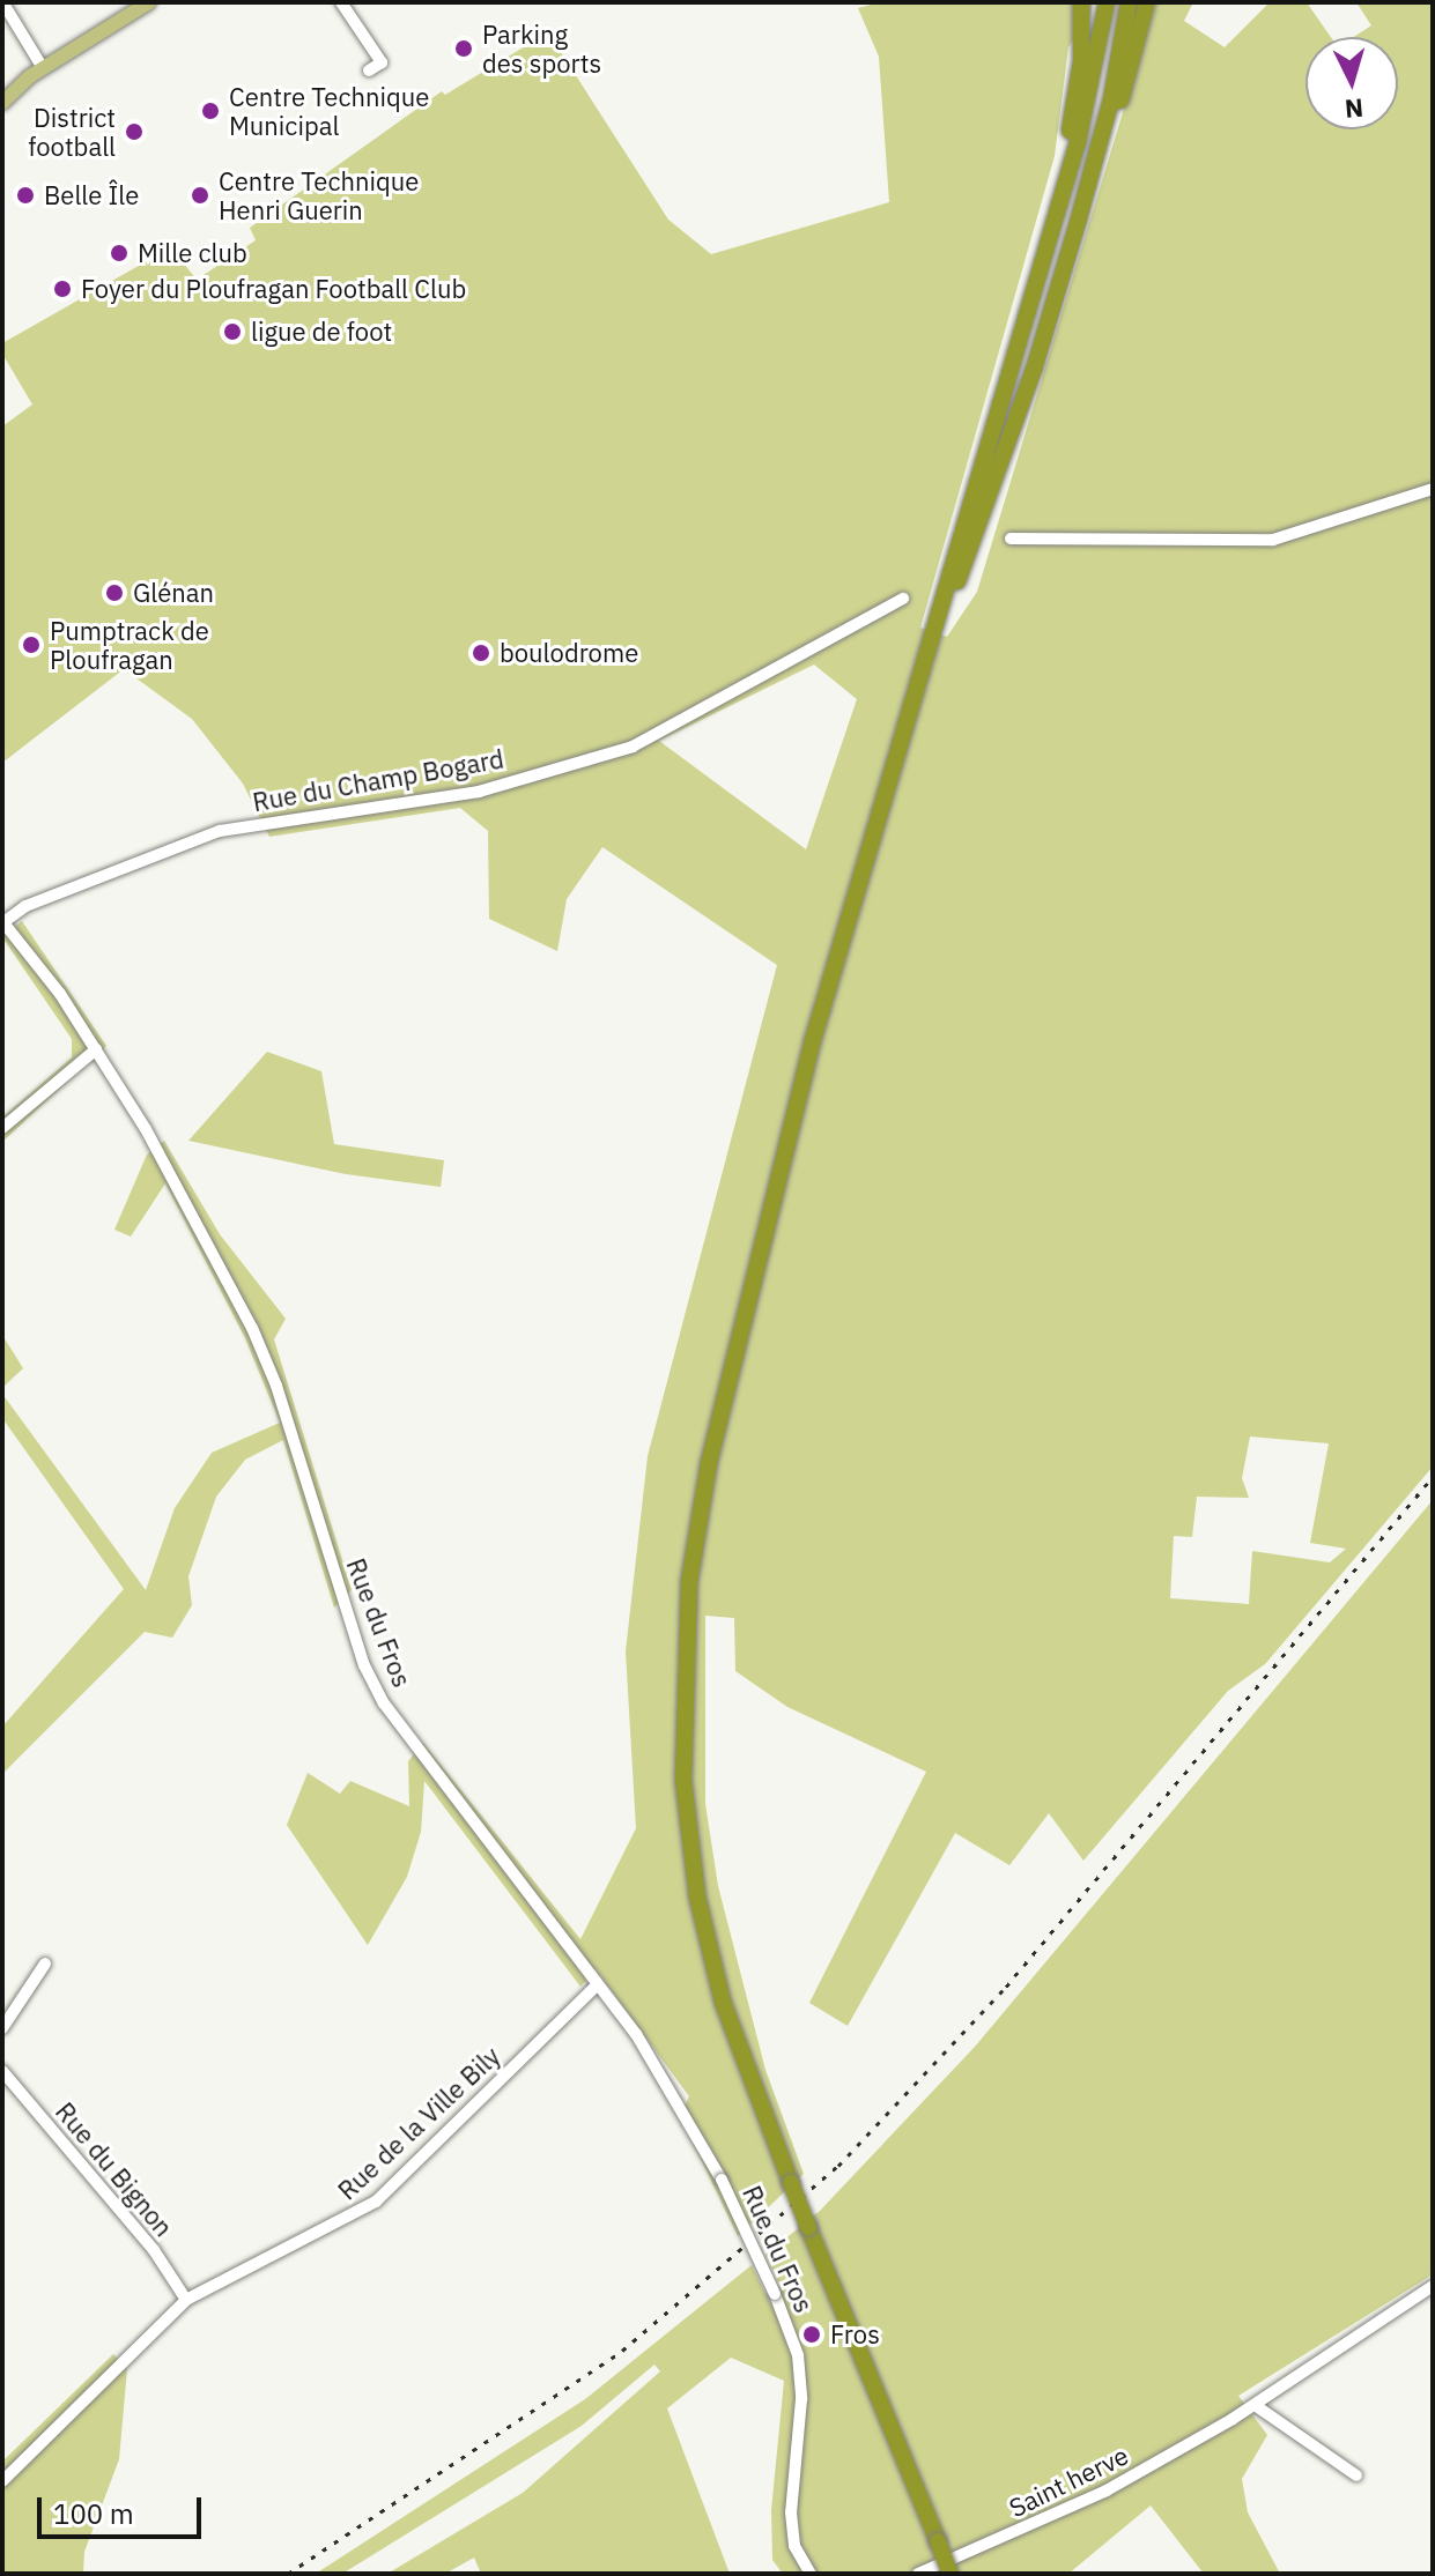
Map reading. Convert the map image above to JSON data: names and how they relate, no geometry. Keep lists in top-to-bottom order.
{
  "streets": {
    "street": [
      "Rue du Champ Bogard",
      "Rue du Fros",
      "Rue de la Ville Bily",
      "Rue du Bignon",
      "Saint herve"
    ]
  },
  "crossings": [
    ["Rue du Champ Bogard", "Rue du Fros"],
    ["Rue du Fros", "Rue de la Ville Bily"],
    ["Rue de la Ville Bily", "Rue du Bignon"]
  ],
  "places": [
    "Parking des sports",
    "Centre Technique Municipal",
    "District football",
    "Belle Île",
    "Centre Technique Henri Guerin",
    "Mille club",
    "Foyer du Ploufragan Football Club",
    "ligue de foot",
    "Glénan",
    "Pumptrack de Ploufragan",
    "boulodrome",
    "Fros"
  ],
  "scale_bar": "100 m",
  "north": "bottom"
}
